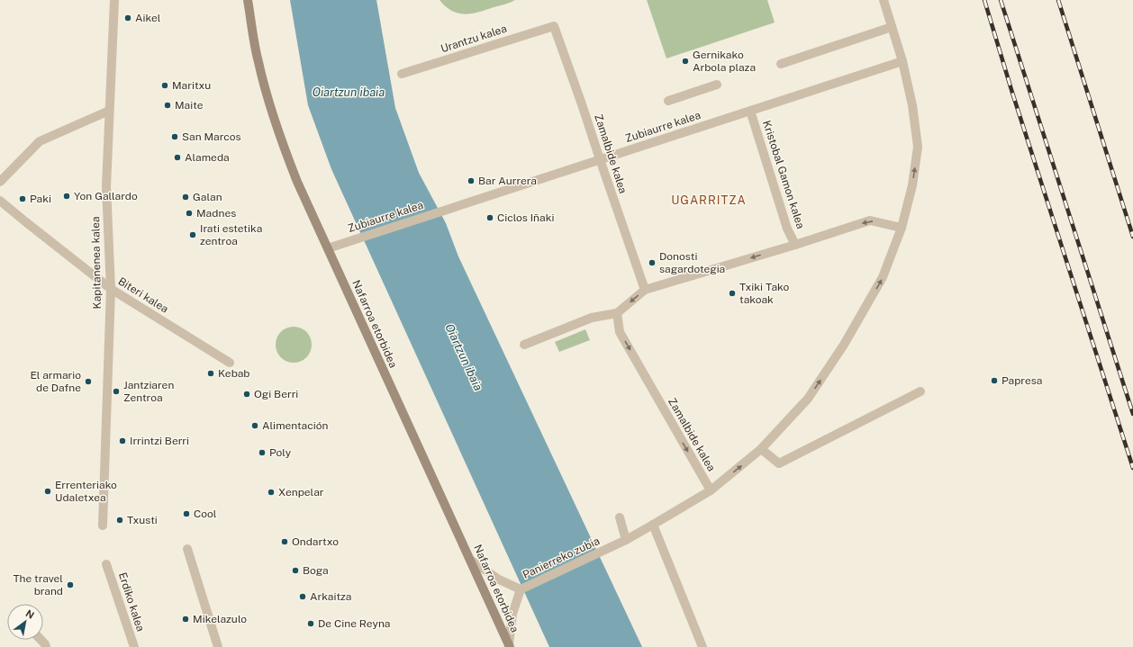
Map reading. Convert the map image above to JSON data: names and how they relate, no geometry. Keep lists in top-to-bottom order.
{
  "streets": {
    "main road": ["Nafarroa etorbidea"],
    "street": [
      "Urantzu kalea",
      "Zubiaurre kalea",
      "Zamalbide kalea",
      "Kristobal Gamon kalea",
      "Kapitanenea kalea",
      "Biteri kalea",
      "Panierreko zubia",
      "Erdiko kalea"
    ]
  },
  "crossings": [
    ["Urantzu kalea", "Zamalbide kalea"],
    ["Zubiaurre kalea", "Zamalbide kalea"],
    ["Zubiaurre kalea", "Kristobal Gamon kalea"],
    ["Zubiaurre kalea", "Nafarroa etorbidea"],
    ["Zubiaurre kalea", "Panierreko zubia"],
    ["Zamalbide kalea", "Kristobal Gamon kalea"],
    ["Zamalbide kalea", "Panierreko zubia"],
    ["Kristobal Gamon kalea", "Panierreko zubia"],
    ["Kapitanenea kalea", "Biteri kalea"],
    ["Nafarroa etorbidea", "Panierreko zubia"]
  ],
  "one_way": ["Zamalbide kalea", "Kristobal Gamon kalea", "Panierreko zubia"],
  "districts": ["UGARRITZA"],
  "water": ["Oiartzun ibaia"],
  "places": [
    "Aikel",
    "Gernikako Arbola plaza",
    "Maritxu",
    "Maite",
    "San Marcos",
    "Alameda",
    "Bar Aurrera",
    "Yon Gallardo",
    "Galan",
    "Paki",
    "Madnes",
    "Ciclos Iñaki",
    "Irati estetika zentroa",
    "Donosti sagardotegia",
    "Txiki Tako takoak",
    "Kebab",
    "Papresa",
    "El armario de Dafne",
    "Jantziaren Zentroa",
    "Ogi Berri",
    "Alimentación",
    "Irrintzi Berri",
    "Poly",
    "Errenteriako Udaletxea",
    "Xenpelar",
    "Cool",
    "Txusti",
    "Ondartxo",
    "Boga",
    "The travel brand",
    "Arkaitza",
    "Mikelazulo",
    "De Cine Reyna"
  ],
  "north": "top right"
}
